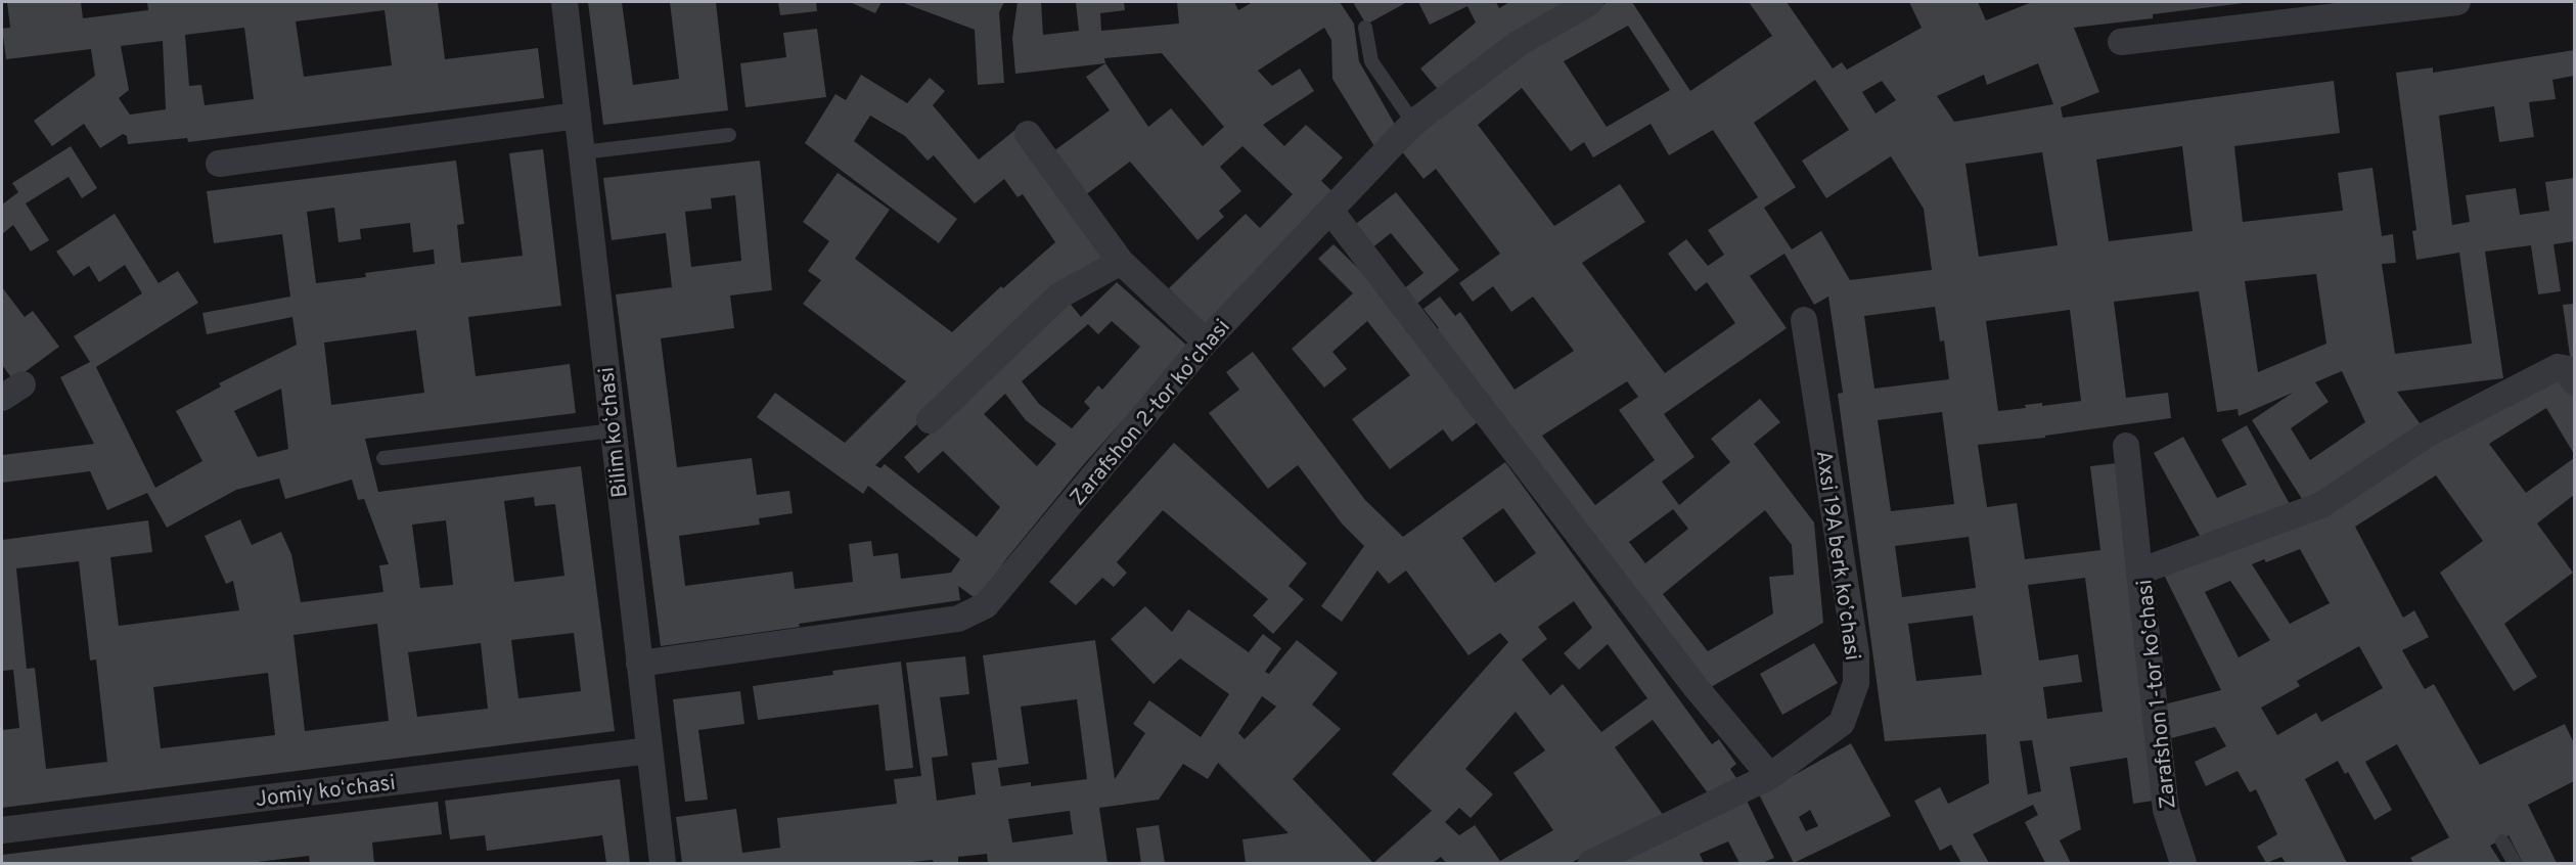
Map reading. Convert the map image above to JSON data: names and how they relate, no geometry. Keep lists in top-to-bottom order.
{
  "streets": {
    "street": [
      "Zarafshon 2-tor koʼchasi",
      "Bilim koʻchasi",
      "Аxsi 19А berk koʼchasi",
      "Zarafshon 1-tor koʼchasi",
      "Jomiy koʻchasi"
    ]
  },
  "crossings": [
    ["Zarafshon 2-tor koʼchasi", "Bilim koʻchasi"],
    ["Bilim koʻchasi", "Jomiy koʻchasi"]
  ]
}
